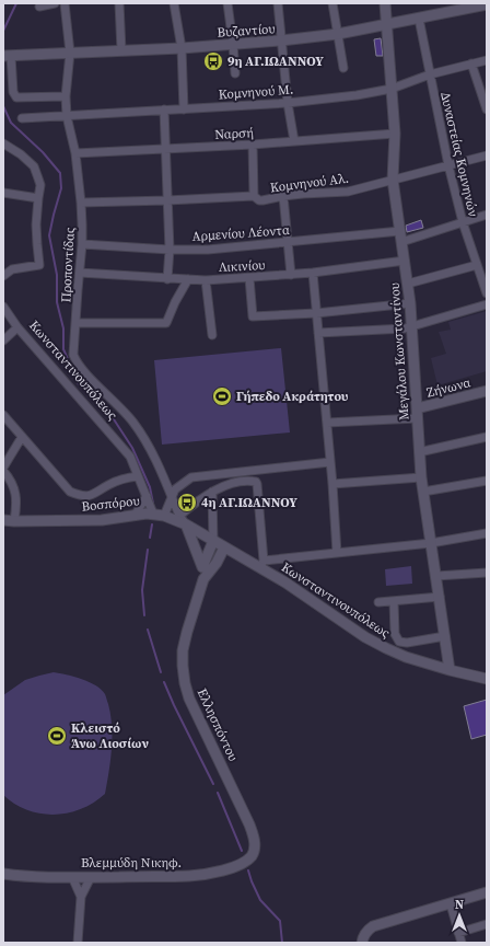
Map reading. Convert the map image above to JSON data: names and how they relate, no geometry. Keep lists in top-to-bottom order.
{
  "streets": {
    "street": [
      "Βυζαντίου",
      "Κομνηνού Μ.",
      "Ναρσή",
      "Δυναστείας Κομνηνών",
      "Κομνηνού Αλ.",
      "Αρμενίου Λέοντα",
      "Προποντίδας",
      "Λικινίου",
      "Μεγάλου Κωνσταντίνου",
      "Κωνσταντινουπόλεως",
      "Ζήνωνα",
      "Βοσπόρου",
      "Ελλησπόντου",
      "Βλεμμύδη Νικηφ."
    ]
  },
  "crossings": [
    ["Βυζαντίου", "Δυναστείας Κομνηνών"],
    ["Βυζαντίου", "Προποντίδας"],
    ["Βυζαντίου", "Μεγάλου Κωνσταντίνου"],
    ["Κομνηνού Μ.", "Δυναστείας Κομνηνών"],
    ["Κομνηνού Μ.", "Προποντίδας"],
    ["Κομνηνού Μ.", "Μεγάλου Κωνσταντίνου"],
    ["Ναρσή", "Προποντίδας"],
    ["Ναρσή", "Μεγάλου Κωνσταντίνου"],
    ["Δυναστείας Κομνηνών", "Κομνηνού Αλ."],
    ["Κομνηνού Αλ.", "Προποντίδας"],
    ["Κομνηνού Αλ.", "Μεγάλου Κωνσταντίνου"],
    ["Αρμενίου Λέοντα", "Προποντίδας"],
    ["Αρμενίου Λέοντα", "Μεγάλου Κωνσταντίνου"],
    ["Προποντίδας", "Λικινίου"],
    ["Προποντίδας", "Βοσπόρου"],
    ["Λικινίου", "Μεγάλου Κωνσταντίνου"],
    ["Μεγάλου Κωνσταντίνου", "Κωνσταντινουπόλεως"],
    ["Μεγάλου Κωνσταντίνου", "Ζήνωνα"],
    ["Κωνσταντινουπόλεως", "Βοσπόρου"],
    ["Κωνσταντινουπόλεως", "Ελλησπόντου"],
    ["Βοσπόρου", "Ελλησπόντου"],
    ["Ελλησπόντου", "Βλεμμύδη Νικηφ."]
  ],
  "places": {
    "bus stop": ["9η ΑΓ.ΙΩΑΝΝΟΥ", "4η ΑΓ.ΙΩΑΝΝΟΥ"],
    "sports": ["Γήπεδο Ακράτητου", "Κλειστό Άνω Λιοσίων"]
  },
  "north": "top"
}
